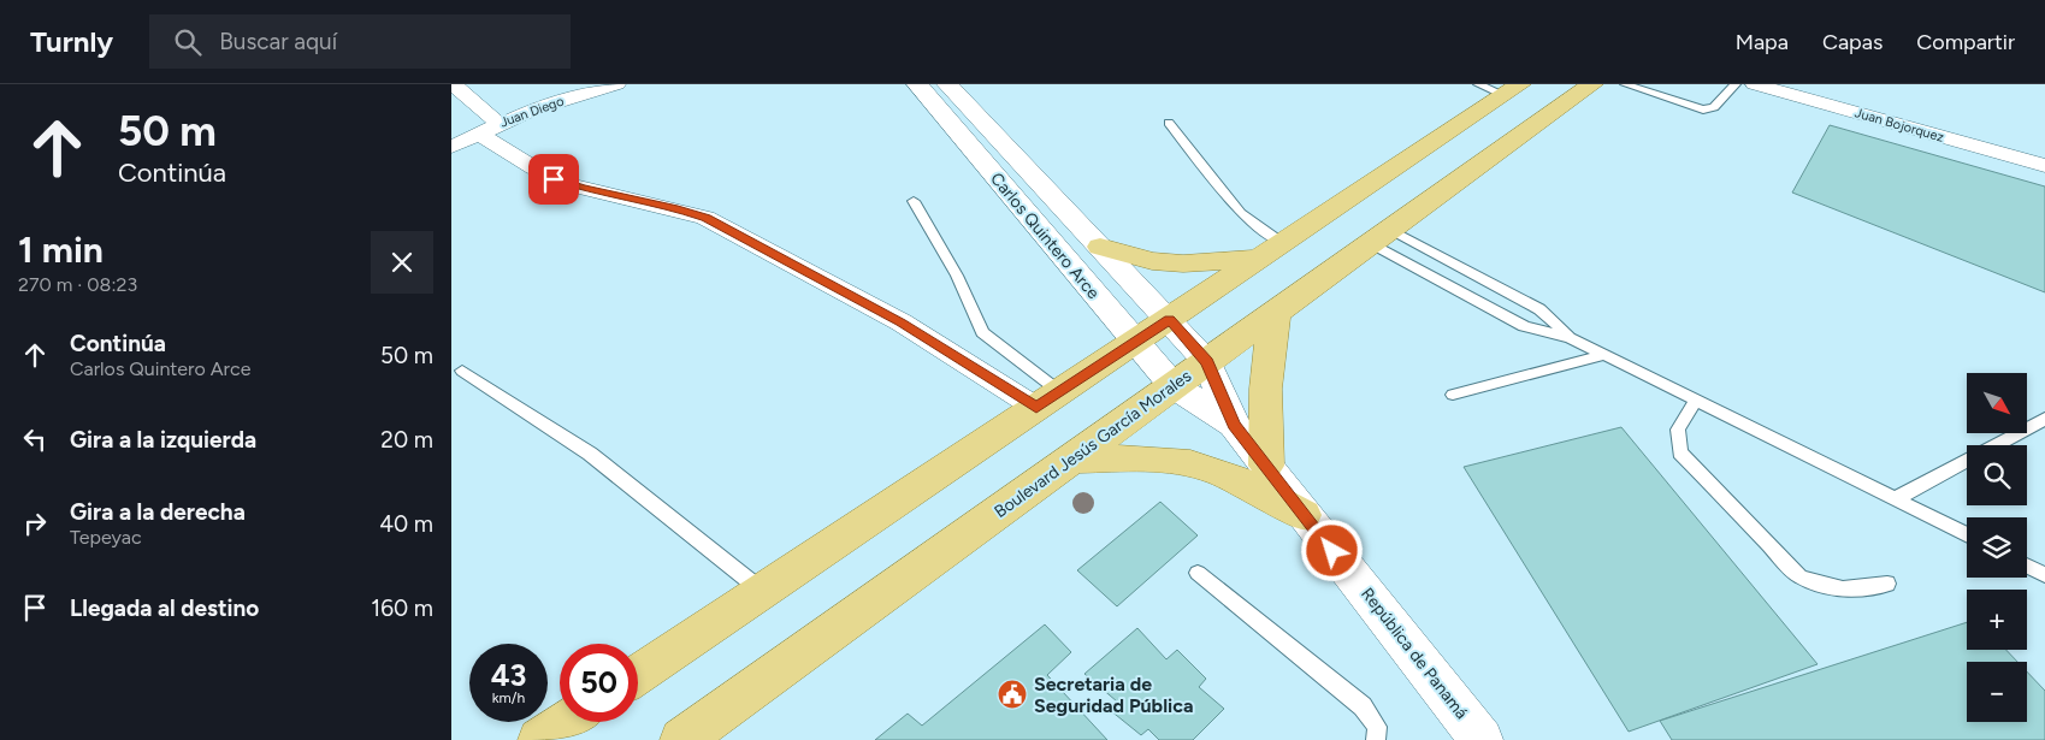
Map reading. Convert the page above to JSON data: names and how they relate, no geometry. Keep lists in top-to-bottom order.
{
  "streets": {
    "main road": ["Carlos Quintero Arce", "Boulevard Jesús García Morales", "República de Panamá"],
    "street": ["Juan Diego", "Juan Bojorquez"]
  },
  "crossings": [
    ["Carlos Quintero Arce", "Boulevard Jesús García Morales"],
    ["Carlos Quintero Arce", "República de Panamá"],
    ["Boulevard Jesús García Morales", "República de Panamá"]
  ],
  "places": {
    "public building": ["Secretaria de Seguridad Pública"]
  },
  "north": "bottom right",
  "page": {
    "header": "Turnly",
    "search": "Buscar aquí",
    "nav": ["Mapa", "Capas", "Compartir"],
    "turn": ["50 m", "Continúa"],
    "heading": ["1 min", "270 m · 08:23"],
    "list": [
      {
        "name": "Continúa",
        "note": "Carlos Quintero Arce",
        "value": "50 m"
      },
      {
        "name": "Gira a la izquierda",
        "value": "20 m"
      },
      {
        "name": "Gira a la derecha",
        "note": "Tepeyac",
        "value": "40 m"
      },
      {
        "name": "Llegada al destino",
        "value": "160 m"
      }
    ],
    "map_buttons": ["+", "−"],
    "speed": "43 km/h",
    "limit": "50"
  }
}
